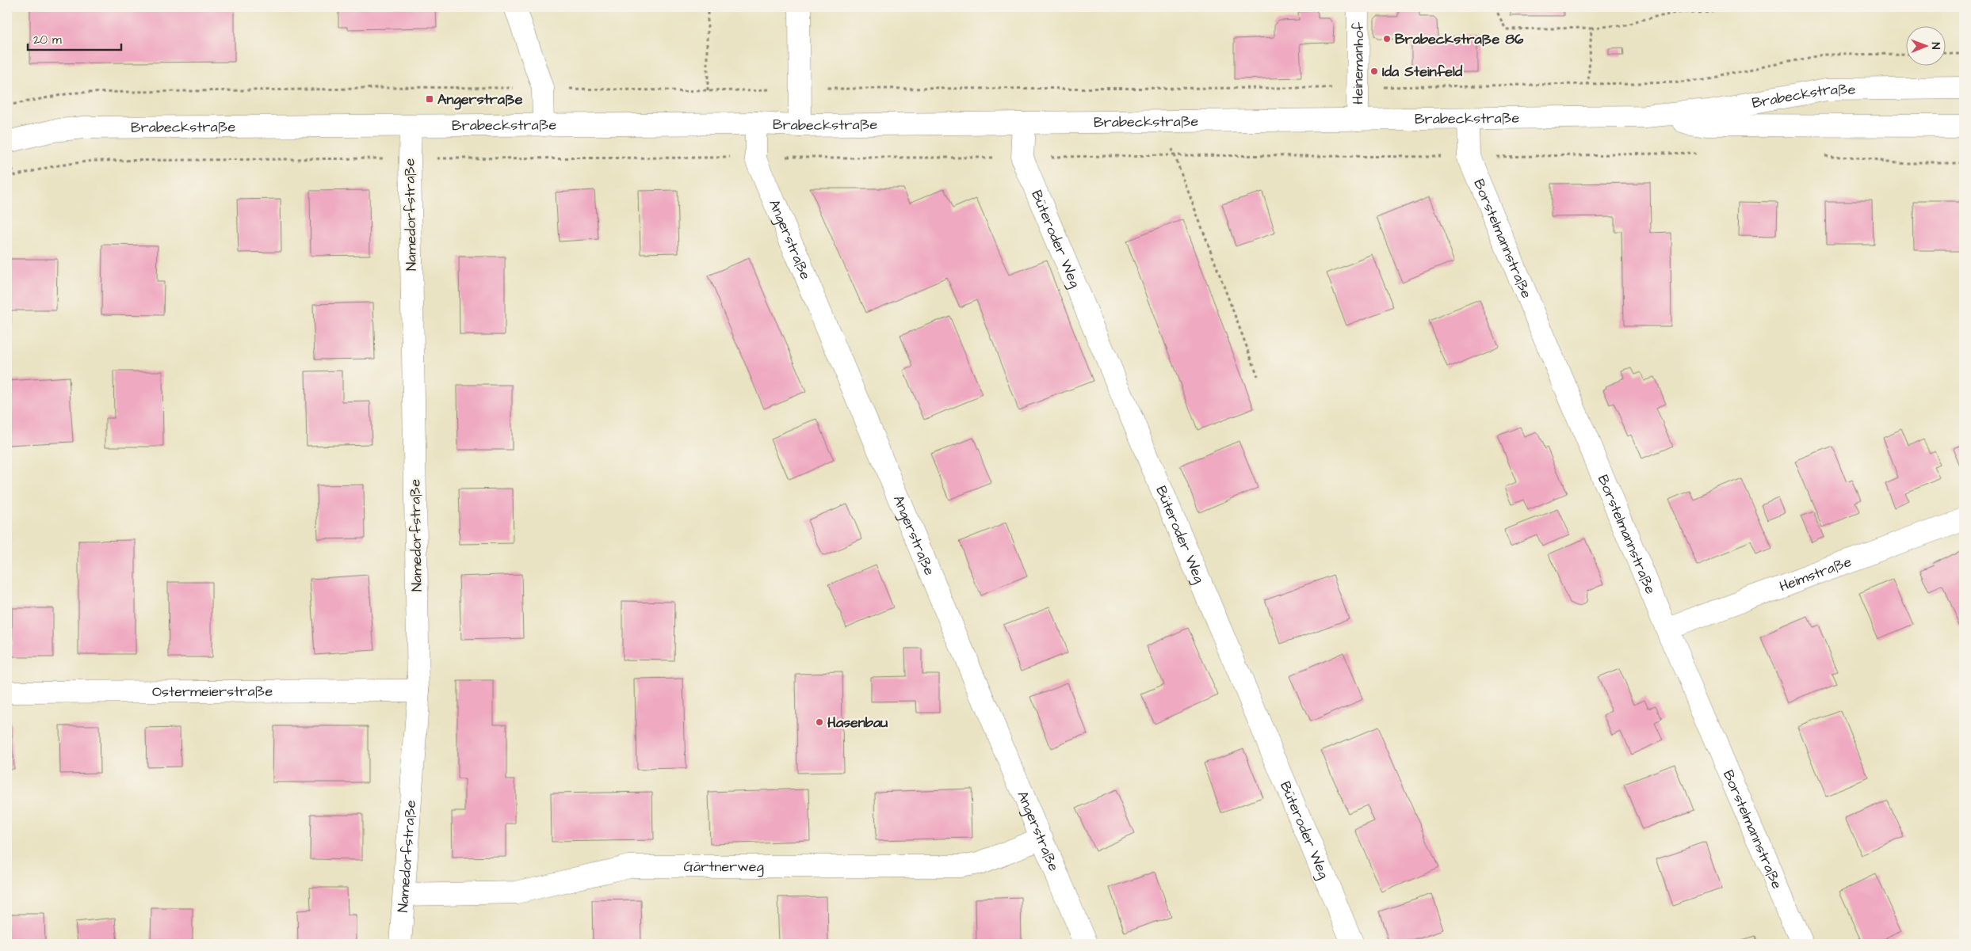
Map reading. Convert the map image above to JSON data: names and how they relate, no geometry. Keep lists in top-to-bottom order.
{
  "streets": {
    "street": [
      "Heinemanhof",
      "Brabeckstraße",
      "Namedorfstraße",
      "Borstelmannstraße",
      "Angerstraße",
      "Büteroder Weg",
      "Heimstraße",
      "Ostermeierstraße",
      "Gärtnerweg"
    ]
  },
  "crossings": [
    ["Heinemanhof", "Brabeckstraße"],
    ["Brabeckstraße", "Namedorfstraße"],
    ["Brabeckstraße", "Borstelmannstraße"],
    ["Brabeckstraße", "Angerstraße"],
    ["Brabeckstraße", "Büteroder Weg"],
    ["Namedorfstraße", "Ostermeierstraße"],
    ["Namedorfstraße", "Gärtnerweg"],
    ["Borstelmannstraße", "Heimstraße"],
    ["Angerstraße", "Gärtnerweg"]
  ],
  "places": {
    "other": ["Brabeckstraße 86", "Ida Steinfeld", "Hasenbau"],
    "transit": ["Angerstraße"]
  },
  "scale_bar": "20 m",
  "north": "right"
}
